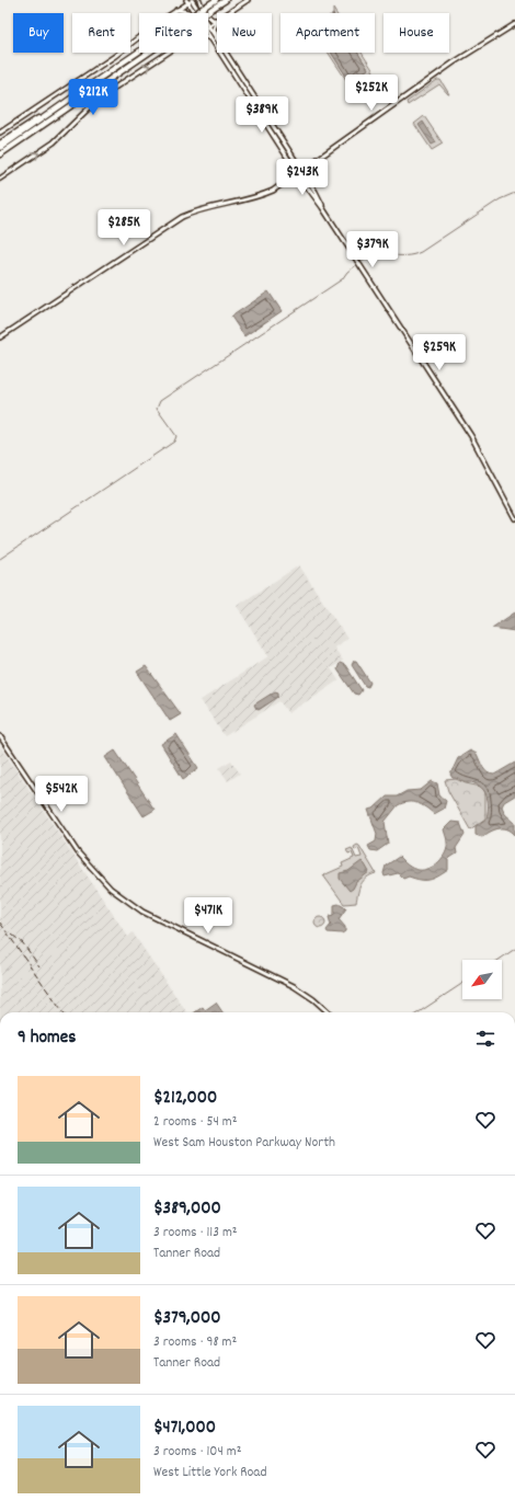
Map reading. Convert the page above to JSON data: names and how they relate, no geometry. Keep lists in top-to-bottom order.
{
  "north": "bottom left",
  "page": {
    "chip": [
      "Buy",
      "Rent",
      "Filters",
      "New",
      "Apartment",
      "House"
    ],
    "price": [
      "$252K",
      "$212K",
      "$389K",
      "$243K",
      "$285K",
      "$379K",
      "$259K",
      "$542K",
      "$471K"
    ],
    "heading": "9 homes",
    "list": [
      {
        "name": "$212,000",
        "note": "2 rooms · 54 m² · West Sam Houston Parkway North"
      },
      {
        "name": "$389,000",
        "note": "3 rooms · 113 m² · Tanner Road"
      },
      {
        "name": "$379,000",
        "note": "3 rooms · 98 m² · Tanner Road"
      },
      {
        "name": "$471,000",
        "note": "3 rooms · 104 m² · West Little York Road"
      }
    ]
  }
}
